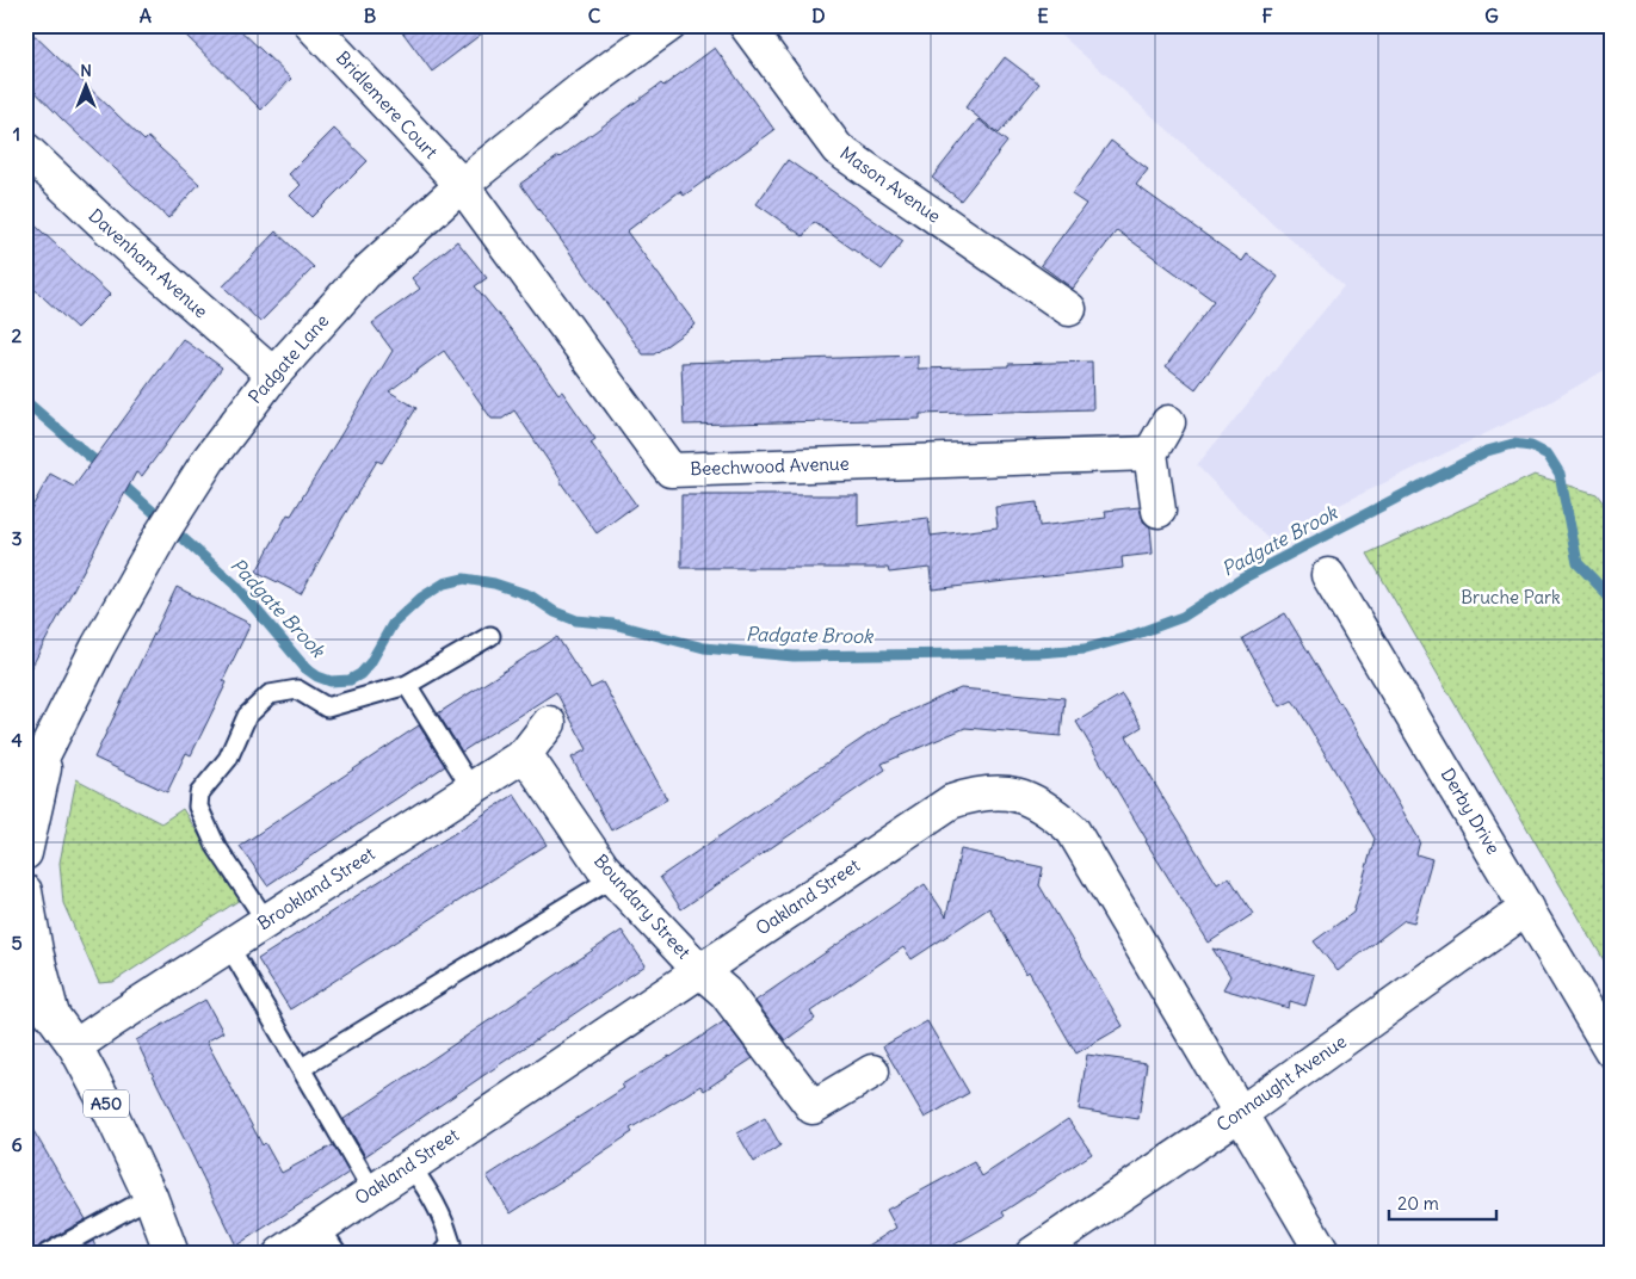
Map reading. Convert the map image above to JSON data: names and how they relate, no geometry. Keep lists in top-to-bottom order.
{
  "streets": {
    "street": [
      "Bridlemere Court",
      "Mason Avenue",
      "Davenham Avenue",
      "Padgate Lane",
      "Beechwood Avenue",
      "Derby Drive",
      "Brookland Street",
      "Oakland Street",
      "Boundary Street",
      "Connaught Avenue",
      "A50"
    ]
  },
  "crossings": [
    ["Bridlemere Court", "Padgate Lane"],
    ["Bridlemere Court", "Beechwood Avenue"],
    ["Davenham Avenue", "Padgate Lane"],
    ["Padgate Lane", "Beechwood Avenue"],
    ["Derby Drive", "Connaught Avenue"],
    ["Brookland Street", "Boundary Street"],
    ["Brookland Street", "A50"],
    ["Oakland Street", "Boundary Street"],
    ["Oakland Street", "Connaught Avenue"]
  ],
  "water": ["Padgate Brook"],
  "parks": ["Bruche Park"],
  "scale_bar": "20 m",
  "north": "top",
  "grid": {
    "columns": [
      "A",
      "B",
      "C",
      "D",
      "E",
      "F",
      "G"
    ],
    "rows": [
      "1",
      "2",
      "3",
      "4",
      "5",
      "6"
    ]
  }
}
